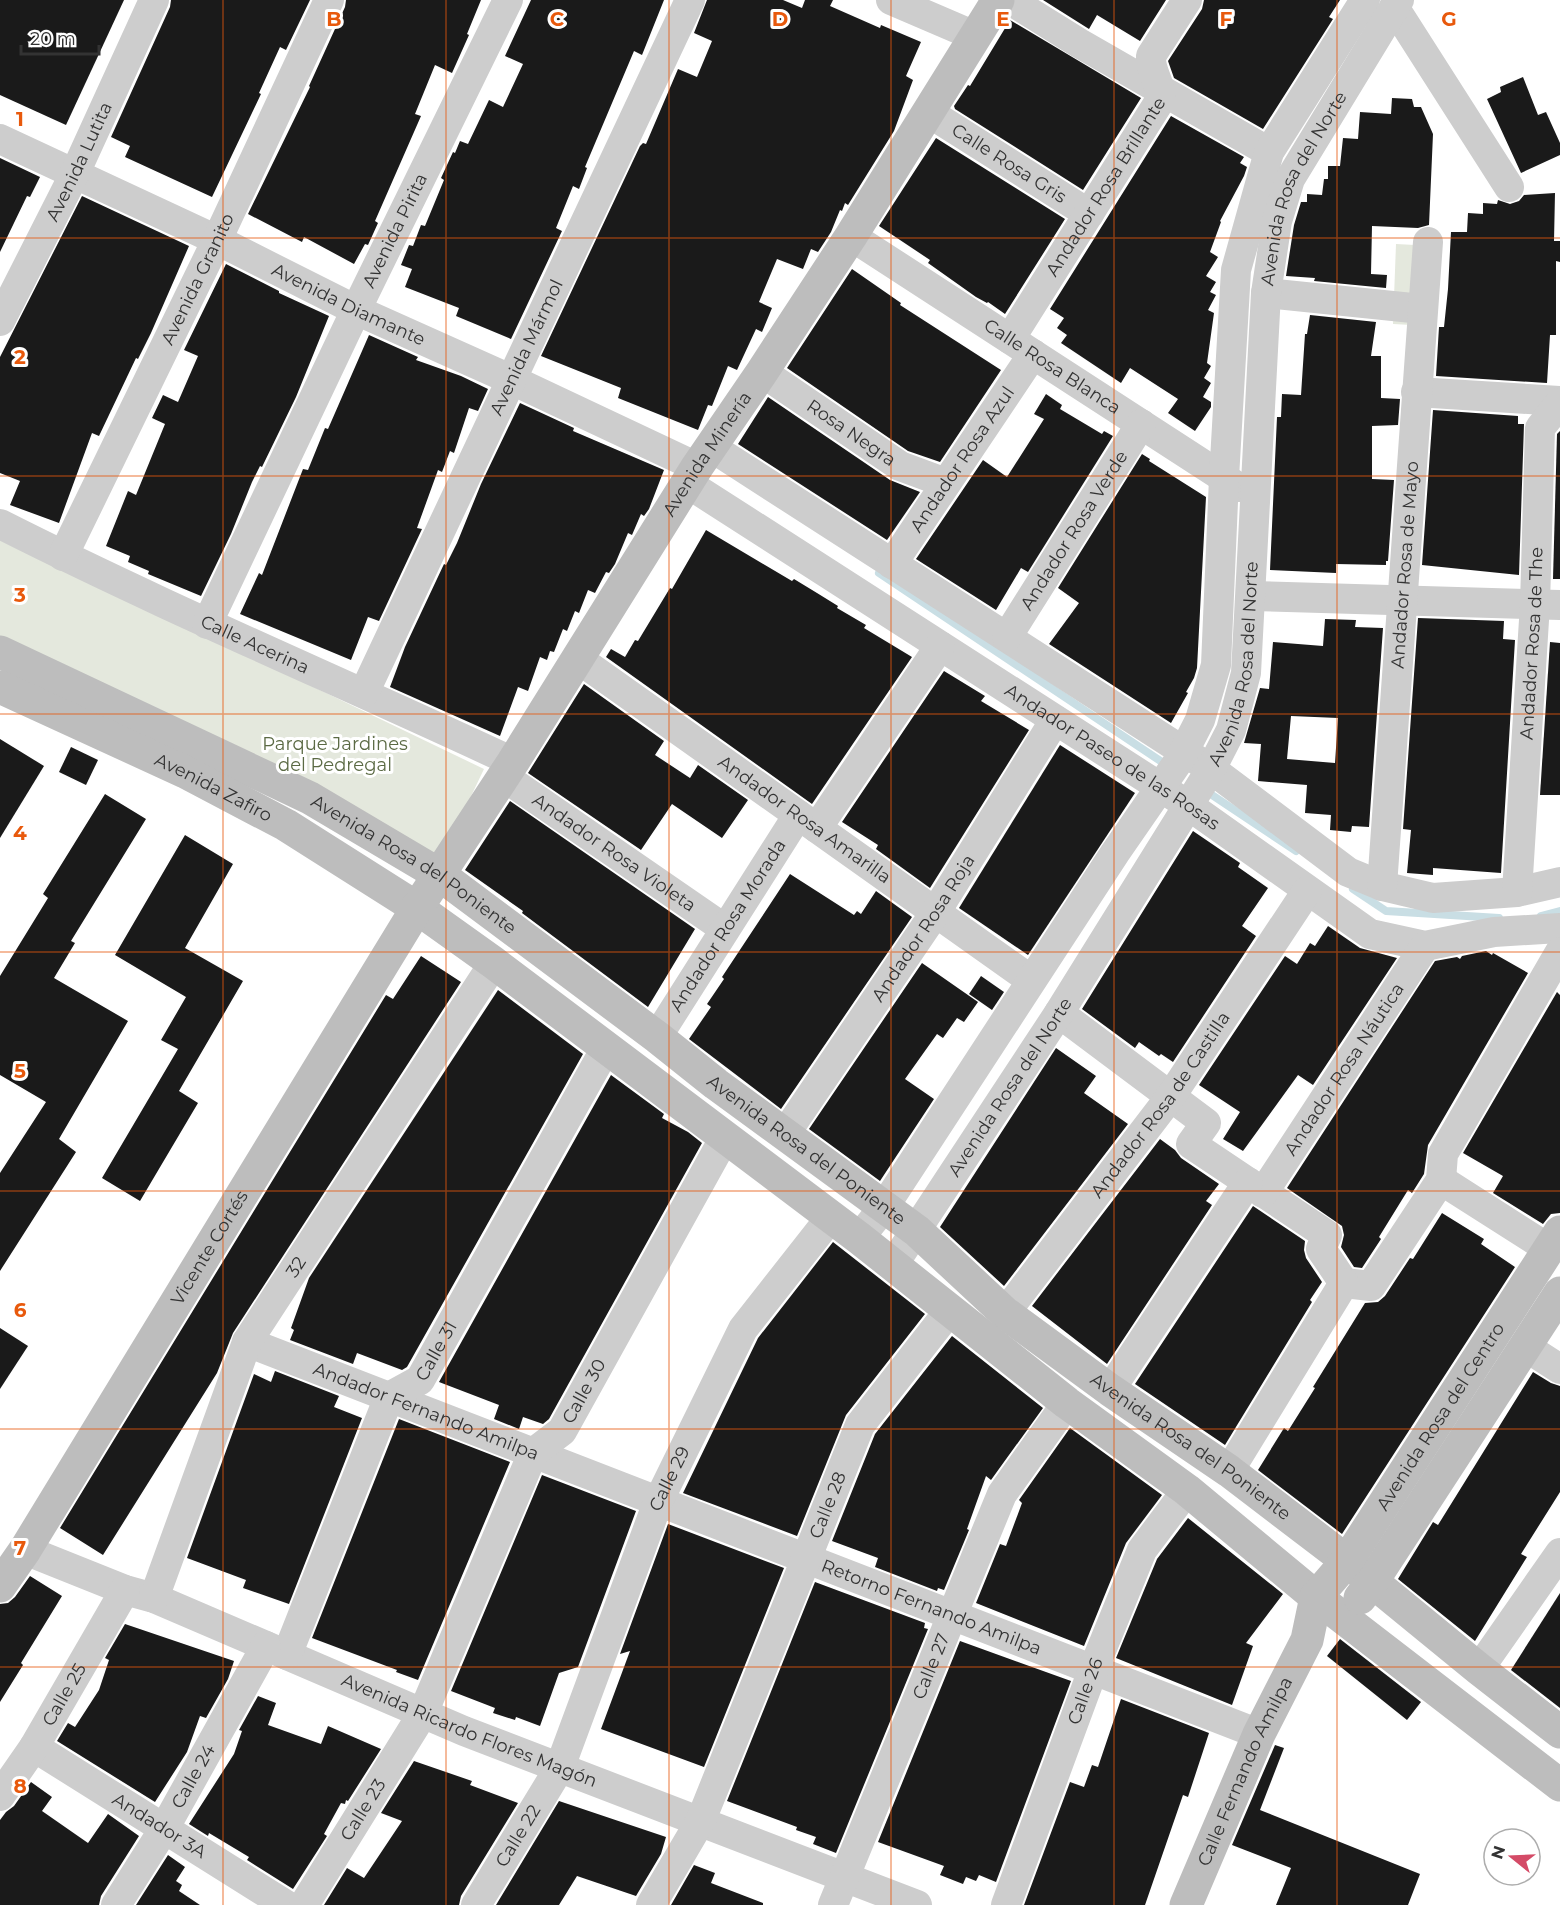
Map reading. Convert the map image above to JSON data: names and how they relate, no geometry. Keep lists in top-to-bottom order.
{
  "streets": {
    "street": [
      "Avenida Lutita",
      "Calle Rosa Gris",
      "Andador Rosa Brillante",
      "Avenida Rosa del Norte",
      "Avenida Pirita",
      "Avenida Granito",
      "Avenida Diamante",
      "Avenida Mármol",
      "Calle Rosa Blanca",
      "Rosa Negra",
      "Avenida Minería",
      "Andador Rosa Azul",
      "Andador Rosa Verde",
      "Andador Rosa de Mayo",
      "Andador Rosa de The",
      "Calle Acerina",
      "Andador Paseo de las Rosas",
      "Avenida Zafiro",
      "Andador Rosa Amarilla",
      "Andador Rosa Violeta",
      "Avenida Rosa del Poniente",
      "Andador Rosa Morada",
      "Andador Rosa Roja",
      "Andador Rosa Náutica",
      "Andador Rosa de Castilla",
      "Vicente Cortés",
      "32",
      "Calle 31",
      "Calle 30",
      "Andador Fernando Amilpa",
      "Avenida Rosa del Centro",
      "Calle 29",
      "Calle 28",
      "Retorno Fernando Amilpa",
      "Calle 27",
      "Calle 26",
      "Calle 25",
      "Avenida Ricardo Flores Magón",
      "Calle Fernando Amilpa",
      "Calle 24",
      "Calle 23",
      "Andador 3A",
      "Calle 22"
    ]
  },
  "crossings": [
    ["Avenida Lutita", "Avenida Diamante"],
    ["Calle Rosa Gris", "Andador Rosa Brillante"],
    ["Calle Rosa Gris", "Avenida Minería"],
    ["Andador Rosa Brillante", "Calle Rosa Blanca"],
    ["Andador Rosa Brillante", "Andador Rosa Azul"],
    ["Avenida Rosa del Norte", "Calle Rosa Blanca"],
    ["Avenida Rosa del Norte", "Andador Paseo de las Rosas"],
    ["Avenida Rosa del Norte", "Andador Rosa Amarilla"],
    ["Avenida Rosa del Norte", "Avenida Rosa del Poniente"],
    ["Avenida Pirita", "Avenida Diamante"],
    ["Avenida Pirita", "Calle Acerina"],
    ["Avenida Granito", "Avenida Diamante"],
    ["Avenida Granito", "Calle Acerina"],
    ["Avenida Diamante", "Avenida Mármol"],
    ["Avenida Diamante", "Avenida Minería"],
    ["Avenida Diamante", "Andador Paseo de las Rosas"],
    ["Avenida Mármol", "Calle Acerina"],
    ["Calle Rosa Blanca", "Avenida Minería"],
    ["Calle Rosa Blanca", "Andador Rosa Azul"],
    ["Calle Rosa Blanca", "Andador Rosa Verde"],
    ["Rosa Negra", "Avenida Minería"],
    ["Rosa Negra", "Andador Rosa Azul"],
    ["Avenida Minería", "Calle Acerina"],
    ["Avenida Minería", "Andador Paseo de las Rosas"],
    ["Avenida Minería", "Avenida Zafiro"],
    ["Avenida Minería", "Andador Rosa Amarilla"],
    ["Avenida Minería", "Andador Rosa Violeta"],
    ["Avenida Minería", "Avenida Rosa del Poniente"],
    ["Avenida Minería", "Vicente Cortés"],
    ["Andador Rosa Azul", "Andador Paseo de las Rosas"],
    ["Andador Rosa Verde", "Andador Paseo de las Rosas"],
    ["Andador Rosa de Mayo", "Andador Paseo de las Rosas"],
    ["Andador Rosa de The", "Andador Paseo de las Rosas"],
    ["Calle Acerina", "Andador Rosa Violeta"],
    ["Andador Paseo de las Rosas", "Andador Rosa Morada"],
    ["Andador Paseo de las Rosas", "Andador Rosa Roja"],
    ["Andador Paseo de las Rosas", "Andador Rosa Náutica"],
    ["Andador Paseo de las Rosas", "Andador Rosa de Castilla"],
    ["Avenida Zafiro", "Avenida Rosa del Poniente"],
    ["Avenida Zafiro", "Vicente Cortés"],
    ["Andador Rosa Amarilla", "Andador Rosa Morada"],
    ["Andador Rosa Amarilla", "Andador Rosa Roja"],
    ["Andador Rosa Violeta", "Andador Rosa Morada"],
    ["Avenida Rosa del Poniente", "Andador Rosa Morada"],
    ["Avenida Rosa del Poniente", "Andador Rosa Roja"],
    ["Avenida Rosa del Poniente", "Andador Rosa Náutica"],
    ["Avenida Rosa del Poniente", "Andador Rosa de Castilla"],
    ["Avenida Rosa del Poniente", "Vicente Cortés"],
    ["Avenida Rosa del Poniente", "32"],
    ["Avenida Rosa del Poniente", "Calle 31"],
    ["Avenida Rosa del Poniente", "Calle 30"],
    ["Avenida Rosa del Poniente", "Avenida Rosa del Centro"],
    ["Avenida Rosa del Poniente", "Calle 29"],
    ["Avenida Rosa del Poniente", "Calle 28"],
    ["Avenida Rosa del Poniente", "Calle 27"],
    ["Avenida Rosa del Poniente", "Calle 26"],
    ["Avenida Rosa del Poniente", "Calle Fernando Amilpa"],
    ["Vicente Cortés", "Avenida Ricardo Flores Magón"],
    ["32", "Andador Fernando Amilpa"],
    ["32", "Avenida Ricardo Flores Magón"],
    ["Calle 31", "Andador Fernando Amilpa"],
    ["Calle 30", "Andador Fernando Amilpa"],
    ["Calle 30", "Avenida Ricardo Flores Magón"],
    ["Calle 30", "Calle 23"],
    ["Andador Fernando Amilpa", "Retorno Fernando Amilpa"],
    ["Avenida Rosa del Centro", "Calle Fernando Amilpa"],
    ["Calle 29", "Retorno Fernando Amilpa"],
    ["Calle 29", "Avenida Ricardo Flores Magón"],
    ["Calle 29", "Calle 22"],
    ["Calle 28", "Retorno Fernando Amilpa"],
    ["Calle 28", "Avenida Ricardo Flores Magón"],
    ["Retorno Fernando Amilpa", "Calle 27"],
    ["Retorno Fernando Amilpa", "Calle 26"],
    ["Retorno Fernando Amilpa", "Calle Fernando Amilpa"],
    ["Calle 27", "Avenida Ricardo Flores Magón"],
    ["Calle 25", "Avenida Ricardo Flores Magón"],
    ["Calle 25", "Andador 3A"],
    ["Avenida Ricardo Flores Magón", "Calle 24"],
    ["Avenida Ricardo Flores Magón", "Calle 23"],
    ["Avenida Ricardo Flores Magón", "Calle 22"],
    ["Calle 24", "Andador 3A"]
  ],
  "parks": ["Parque Jardines del Pedregal"],
  "scale_bar": "20 m",
  "north": "left",
  "grid": {
    "columns": [
      "B",
      "C",
      "D",
      "E",
      "F",
      "G"
    ],
    "rows": [
      "1",
      "2",
      "3",
      "4",
      "5",
      "6",
      "7",
      "8"
    ]
  }
}
